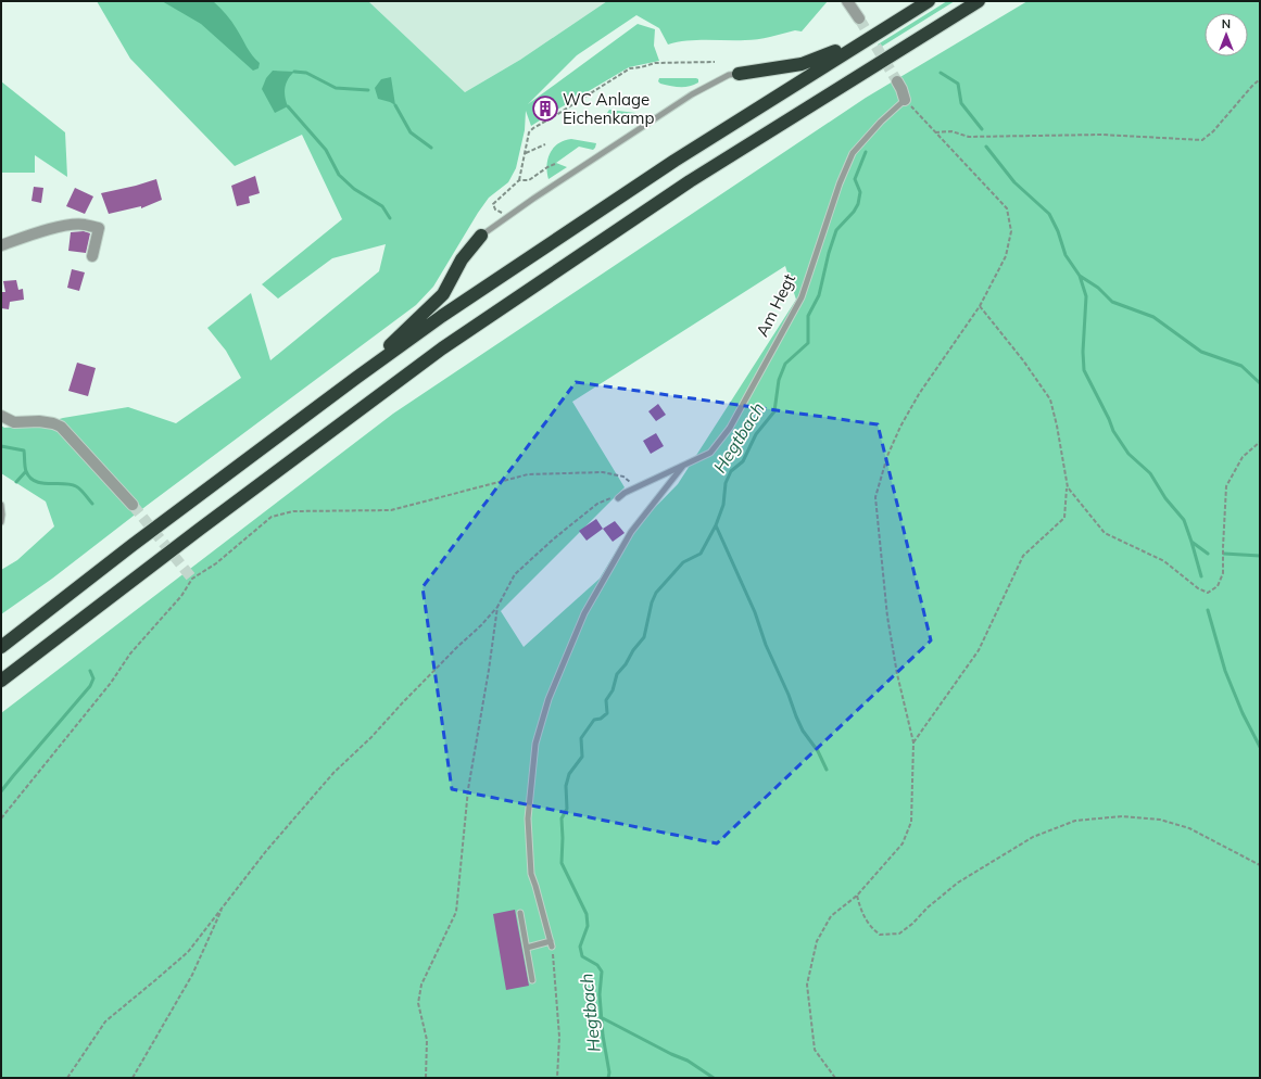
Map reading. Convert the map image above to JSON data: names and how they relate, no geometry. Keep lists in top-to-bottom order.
{
  "streets": {
    "lane": ["Am Hegt"]
  },
  "water": ["Hegtbach"],
  "places": {
    "building": ["WC Anlage Eichenkamp"]
  },
  "north": "top"
}
